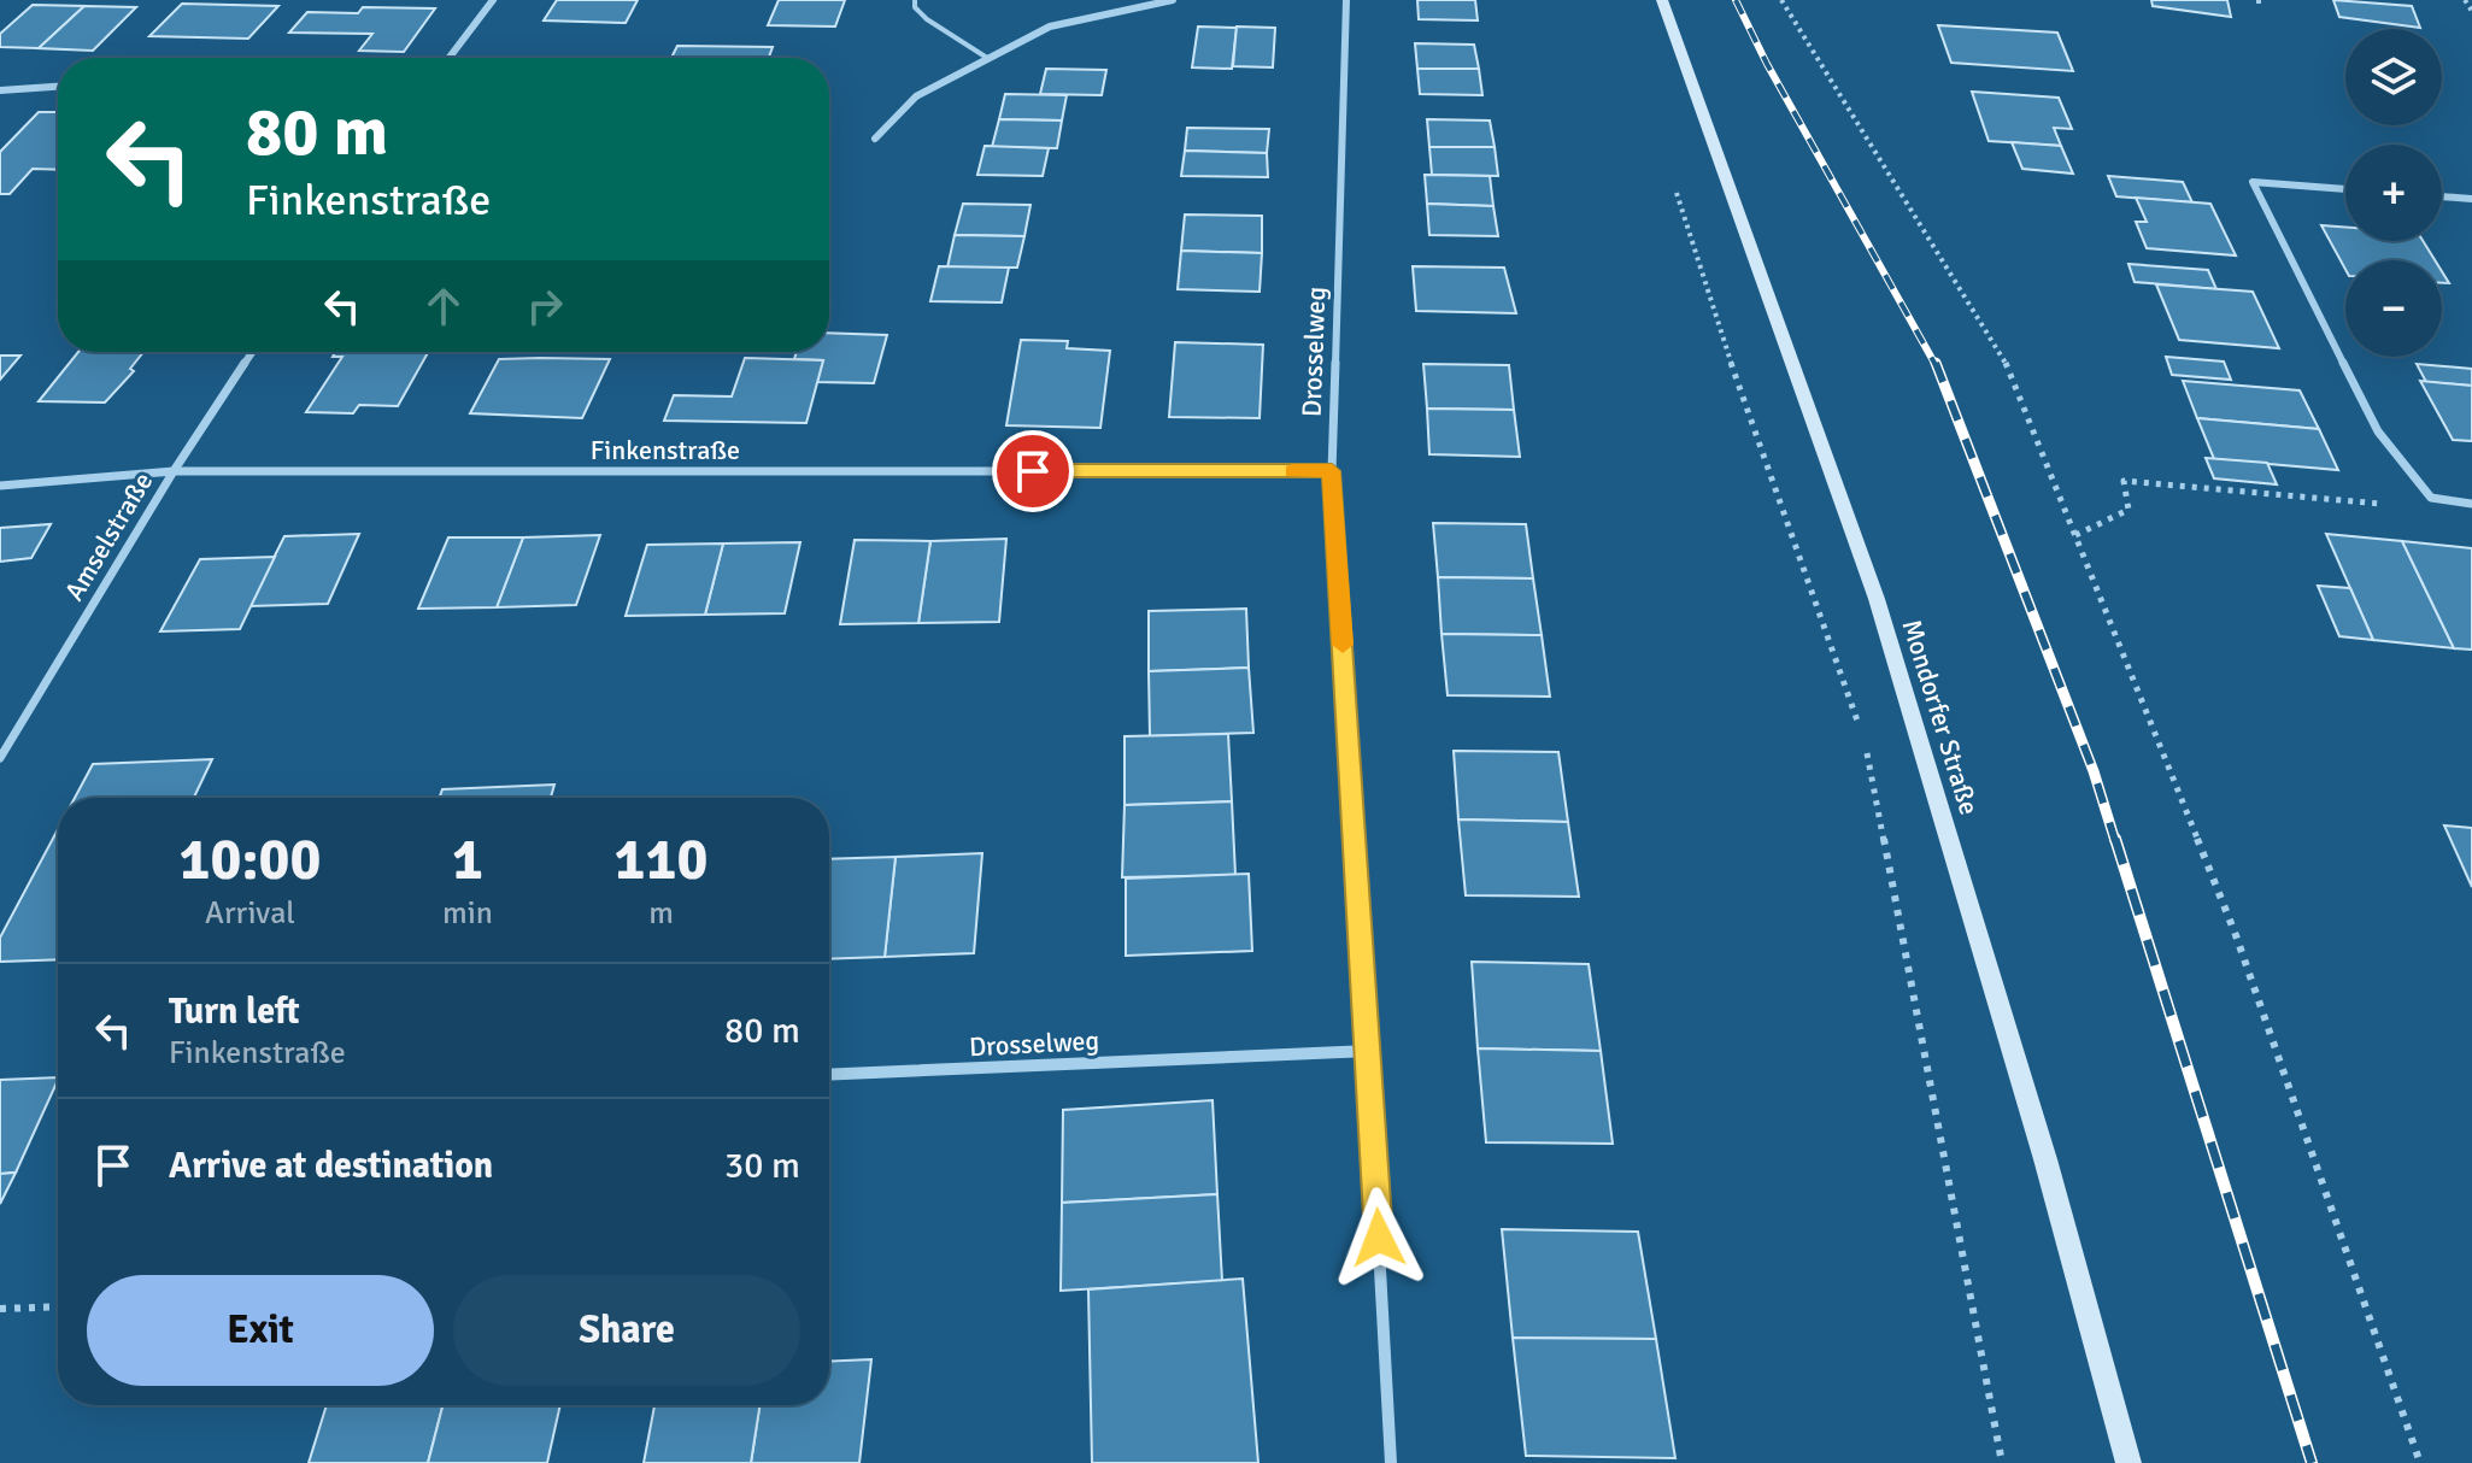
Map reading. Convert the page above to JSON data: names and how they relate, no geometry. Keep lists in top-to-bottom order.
{
  "streets": {
    "main road": ["Mondorfer Straße"],
    "street": ["Drosselweg", "Finkenstraße", "Amselstraße"]
  },
  "crossings": [
    ["Drosselweg", "Finkenstraße"],
    ["Finkenstraße", "Amselstraße"]
  ],
  "page": {
    "map_buttons": ["+", "−"],
    "turn": ["80 m", "Finkenstraße"],
    "eta": [
      "10:00",
      "Arrival",
      "1",
      "min",
      "110",
      "m"
    ],
    "list": [
      {
        "name": "Turn left",
        "note": "Finkenstraße",
        "value": "80 m"
      },
      {
        "name": "Arrive at destination",
        "value": "30 m"
      }
    ],
    "buttons": ["Exit", "Share"]
  }
}
